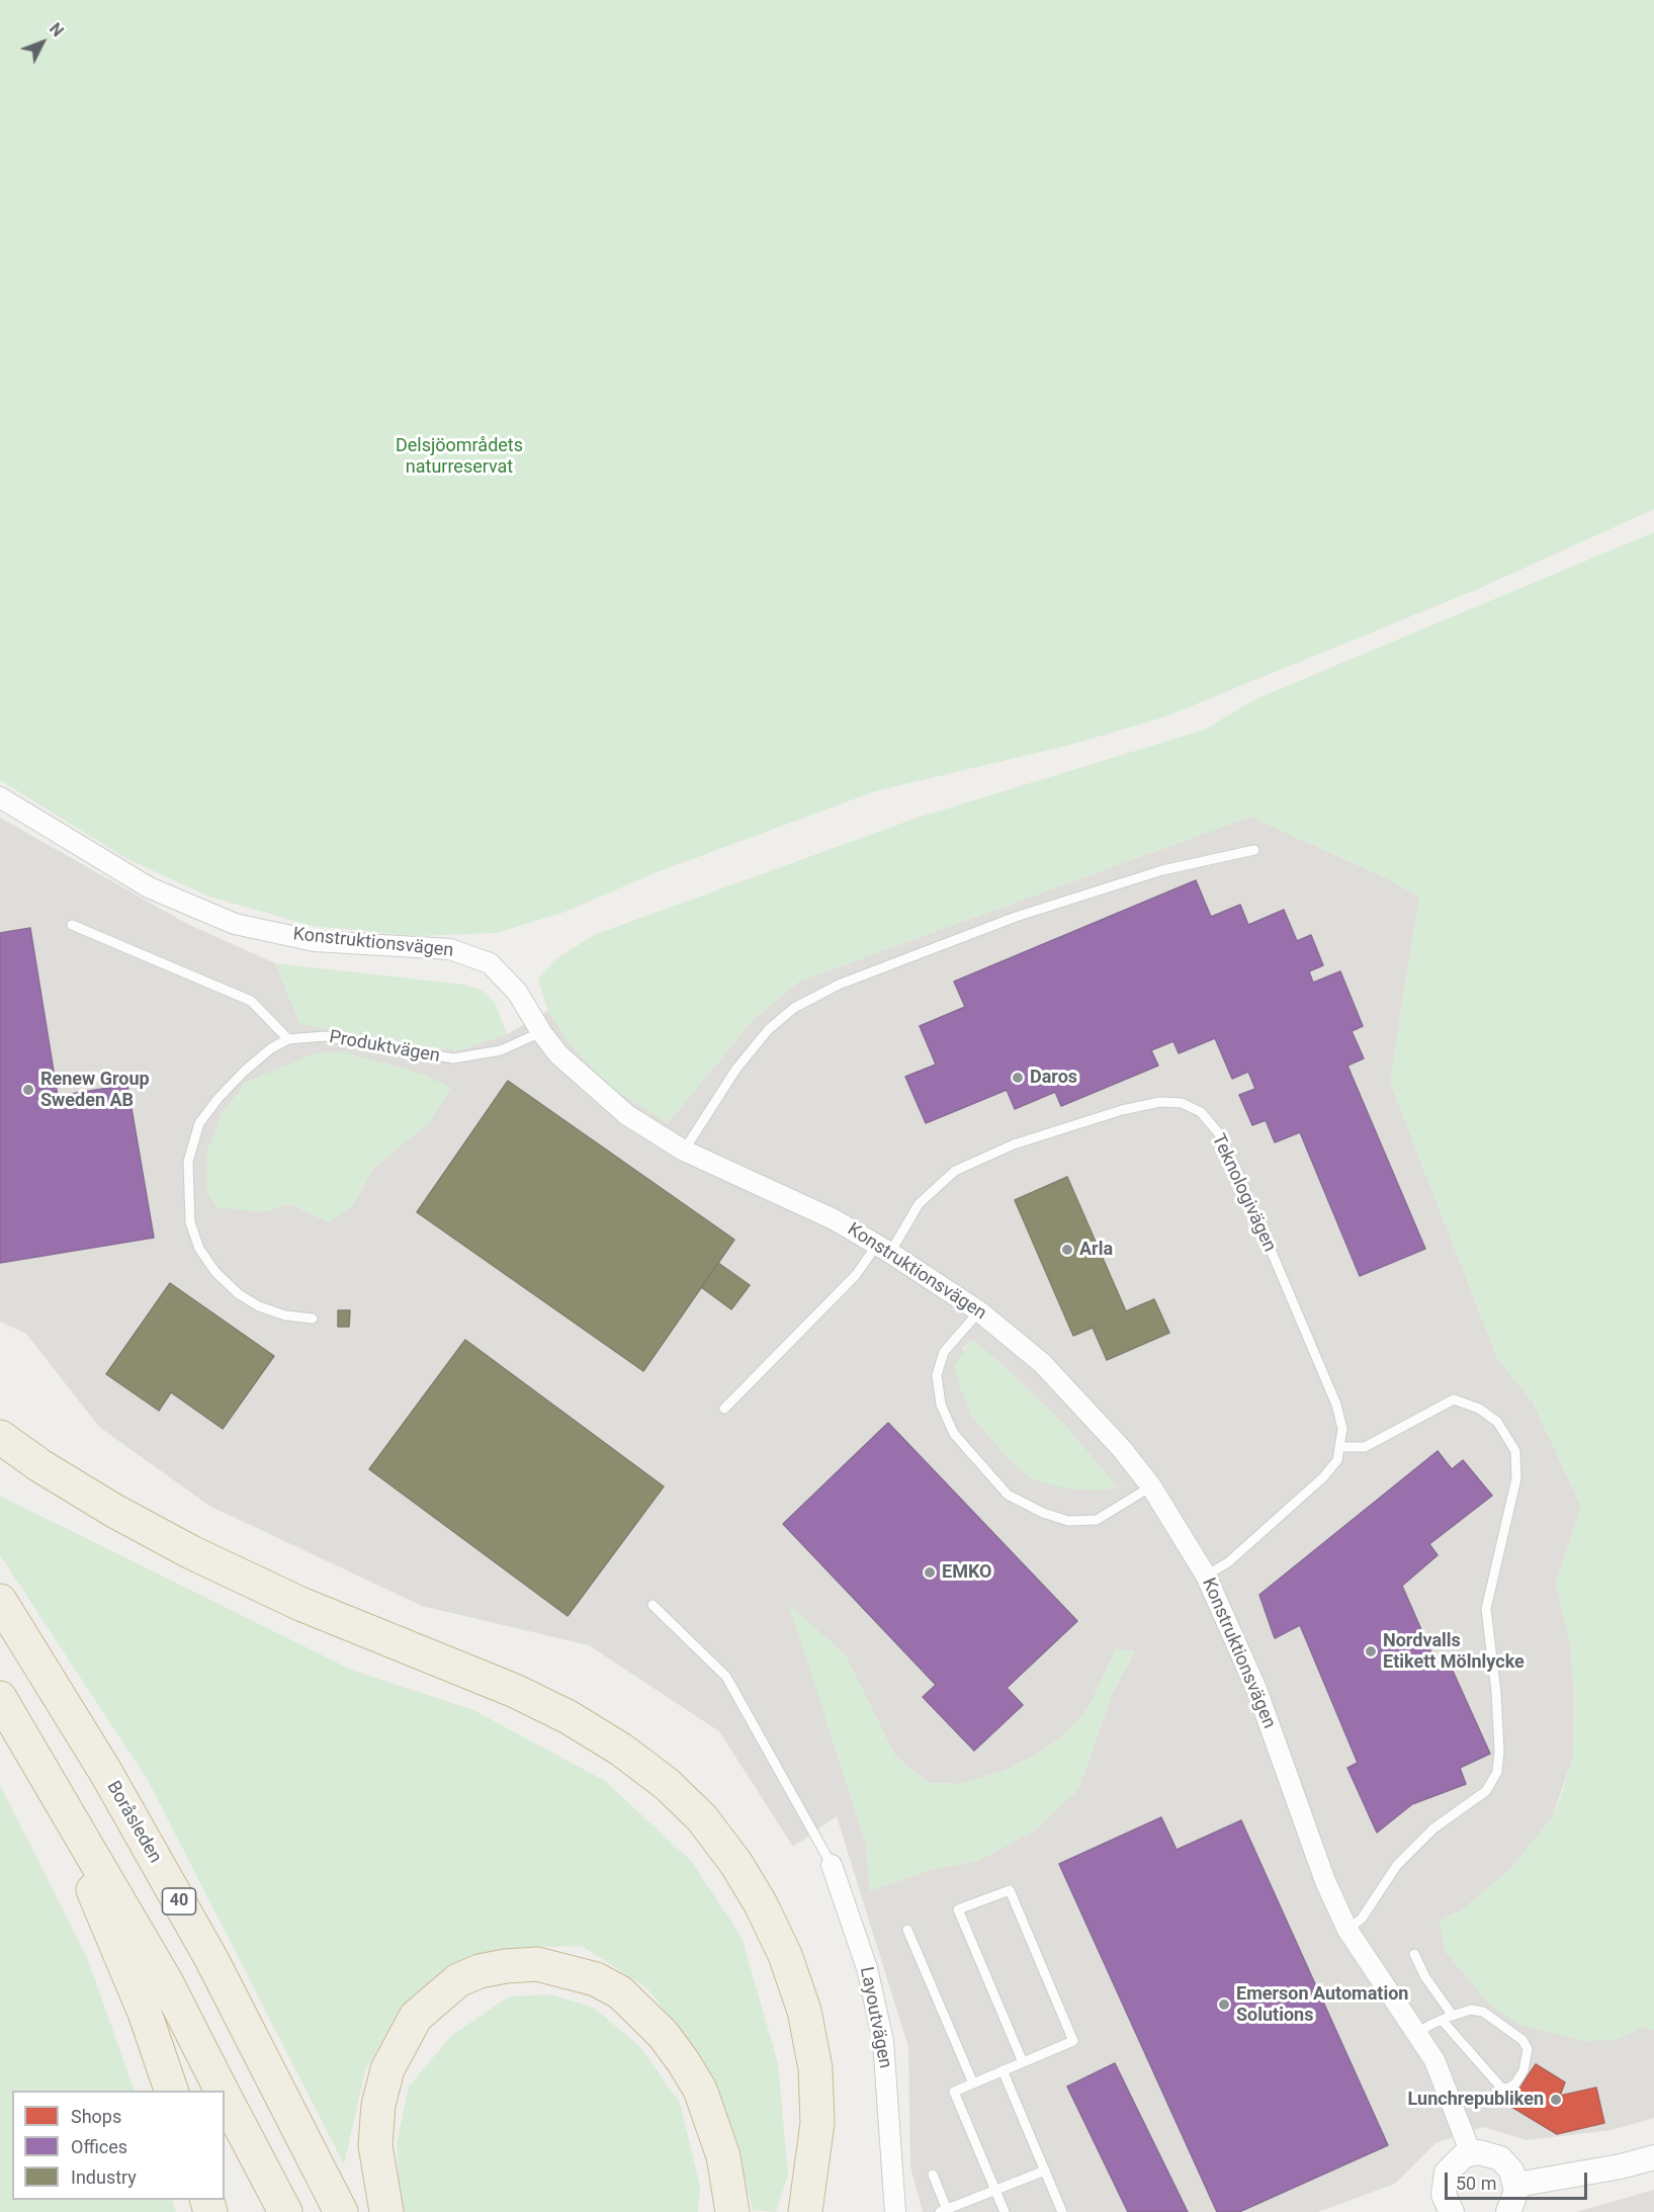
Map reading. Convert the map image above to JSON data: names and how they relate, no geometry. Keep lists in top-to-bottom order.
{
  "streets": {
    "highway": ["Boråsleden", "40"],
    "street": ["Konstruktionsvägen", "Layoutvägen"],
    "lane": ["Produktvägen", "Teknologivägen"]
  },
  "crossings": [
    ["Konstruktionsvägen", "Produktvägen"],
    ["Konstruktionsvägen", "Teknologivägen"]
  ],
  "parks": ["Delsjöområdets naturreservat"],
  "places": [
    "Daros",
    "Renew Group Sweden AB",
    "Arla",
    "EMKO",
    "Nordvalls Etikett Mölnlycke",
    "Emerson Automation Solutions",
    "Lunchrepubliken"
  ],
  "legend": ["Shops", "Offices", "Industry"],
  "scale_bar": "50 m",
  "north": "top right"
}
